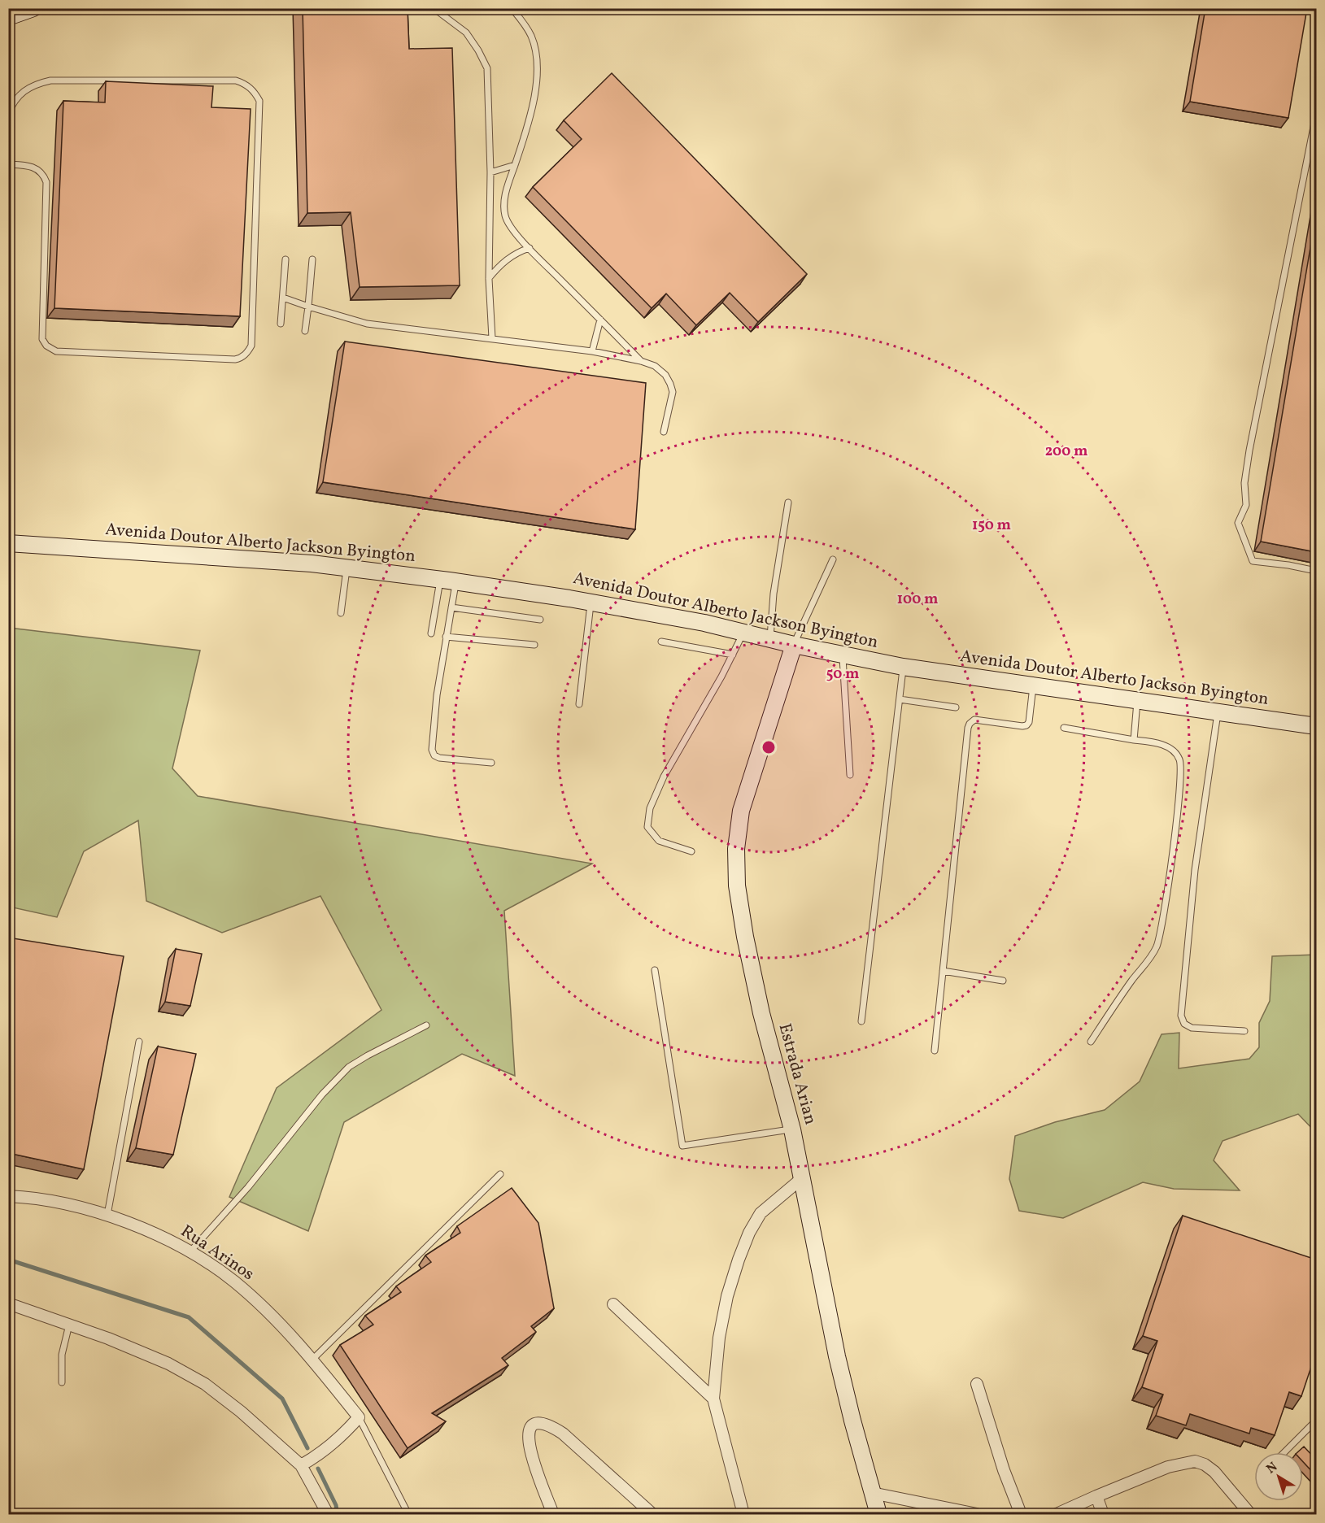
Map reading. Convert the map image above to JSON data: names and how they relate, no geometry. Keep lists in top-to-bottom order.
{
  "streets": {
    "main road": ["Avenida Doutor Alberto Jackson Byington", "Estrada Arian"],
    "street": ["Rua Arinos"]
  },
  "crossings": [
    ["Avenida Doutor Alberto Jackson Byington", "Estrada Arian"]
  ],
  "north": "top left",
  "rings": [
    "200 m",
    "150 m",
    "100 m",
    "50 m"
  ]
}
